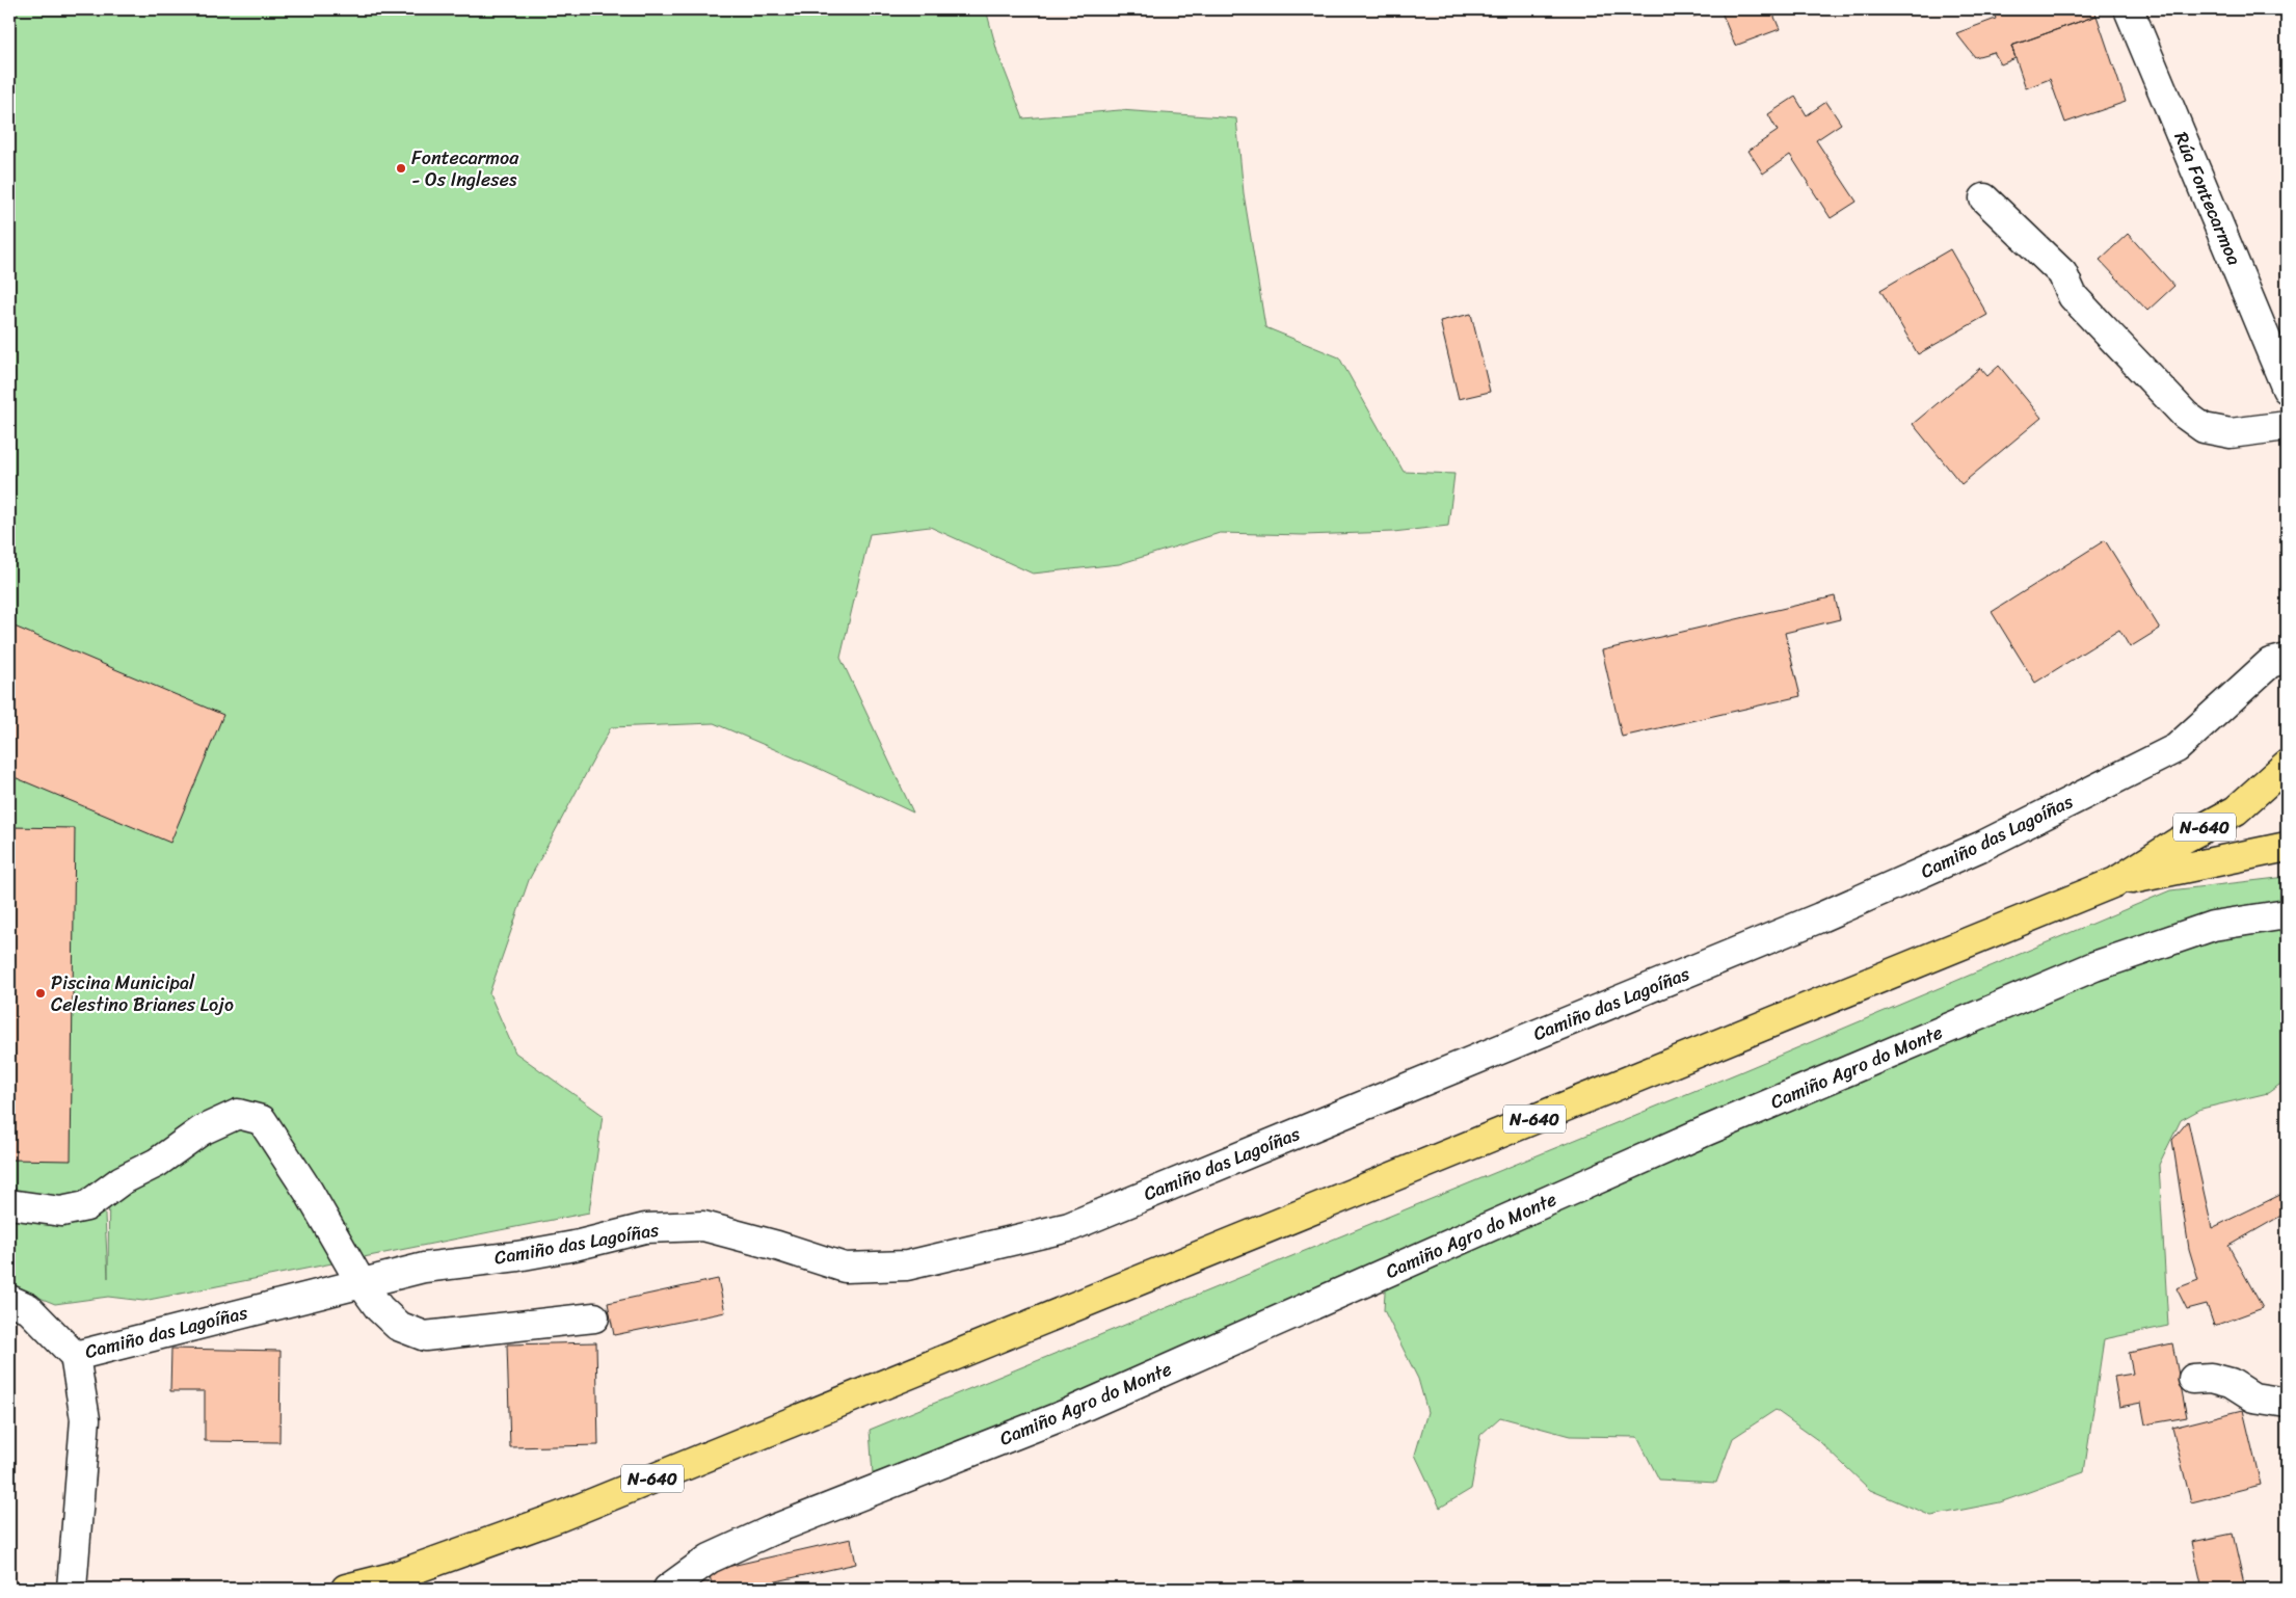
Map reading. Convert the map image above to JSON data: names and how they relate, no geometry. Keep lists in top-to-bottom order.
{
  "streets": {
    "highway": ["N-640"],
    "street": ["Rúa Fontecarmoa", "Camiño das Lagoíñas", "Camiño Agro do Monte"]
  },
  "places": ["Fontecarmoa - Os Ingleses", "Piscina Municipal Celestino Brianes Lojo"]
}
